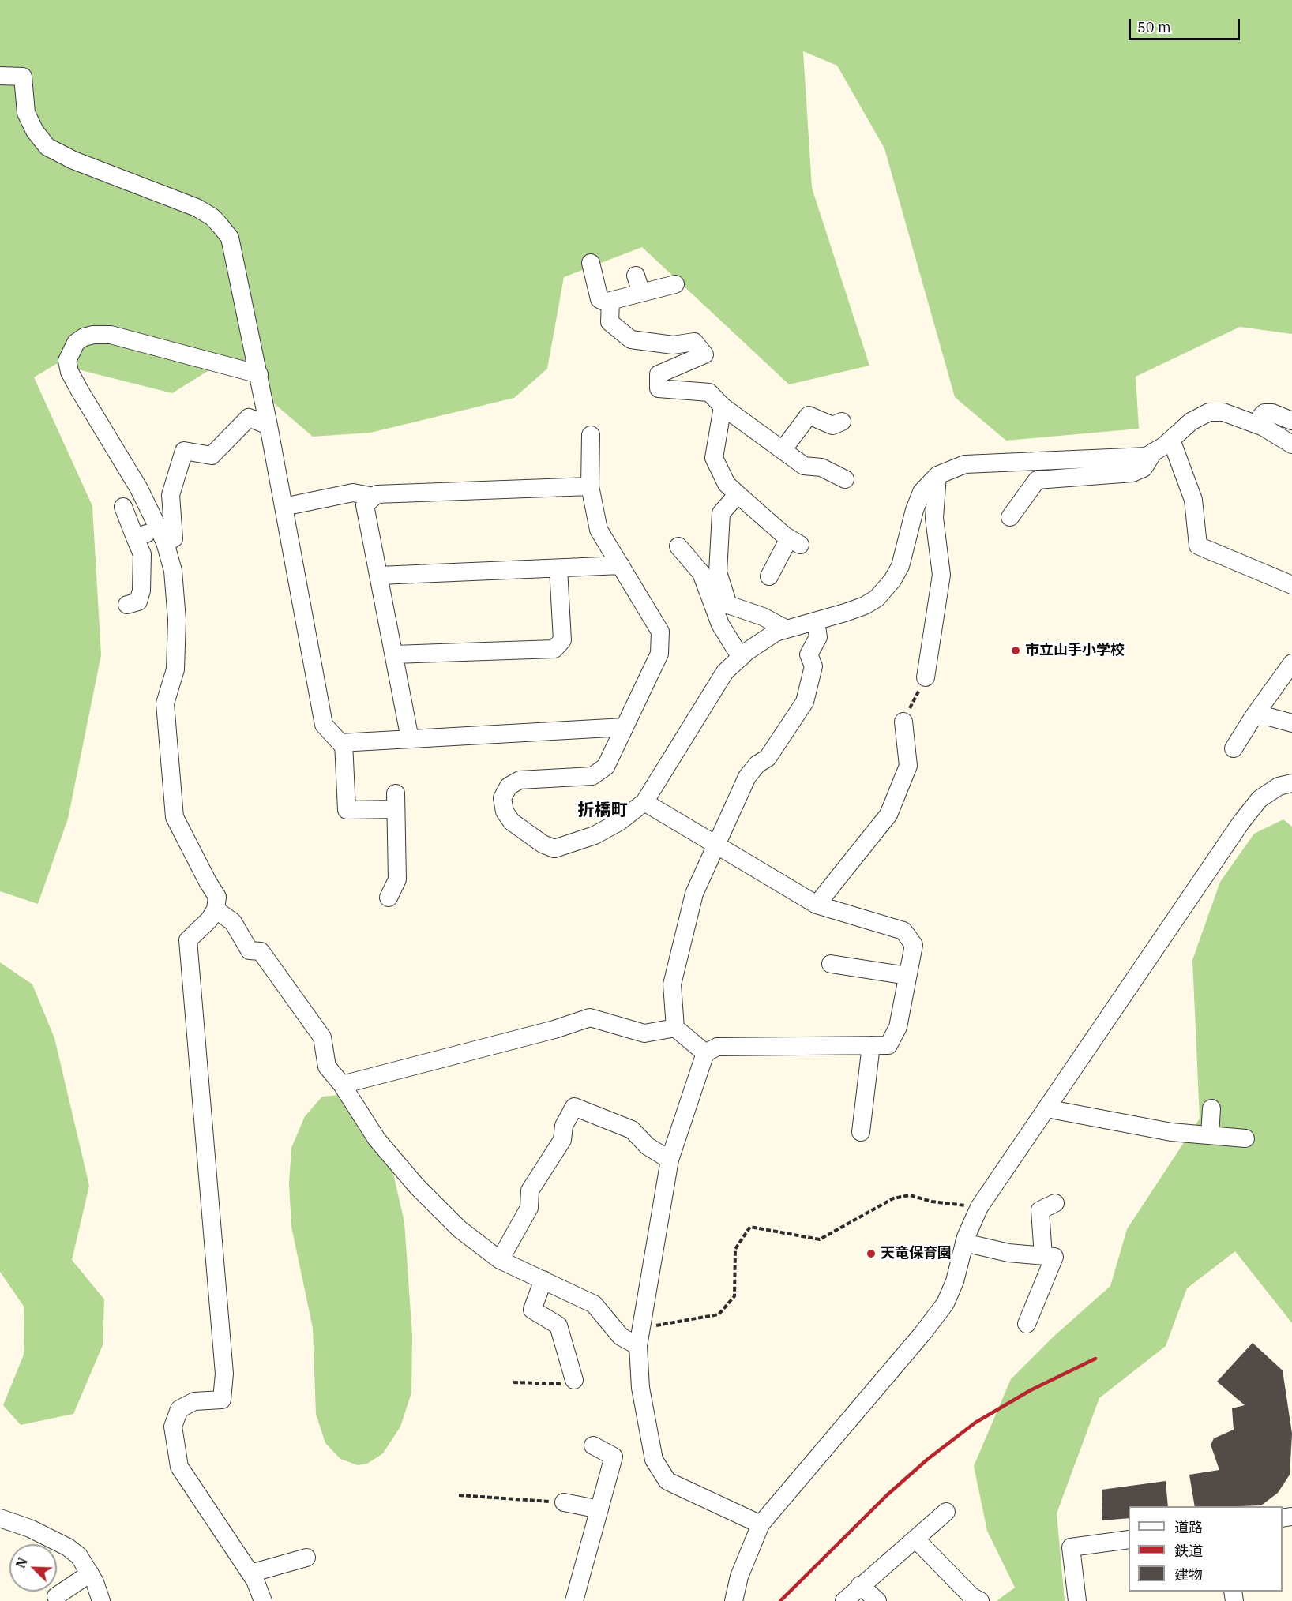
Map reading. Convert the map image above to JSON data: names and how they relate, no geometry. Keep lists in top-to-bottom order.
{
  "districts": ["折橋町"],
  "places": ["市立山手小学校", "天竜保育園"],
  "legend": ["道路", "鉄道", "建物"],
  "scale_bar": "50 m",
  "north": "top left"
}
